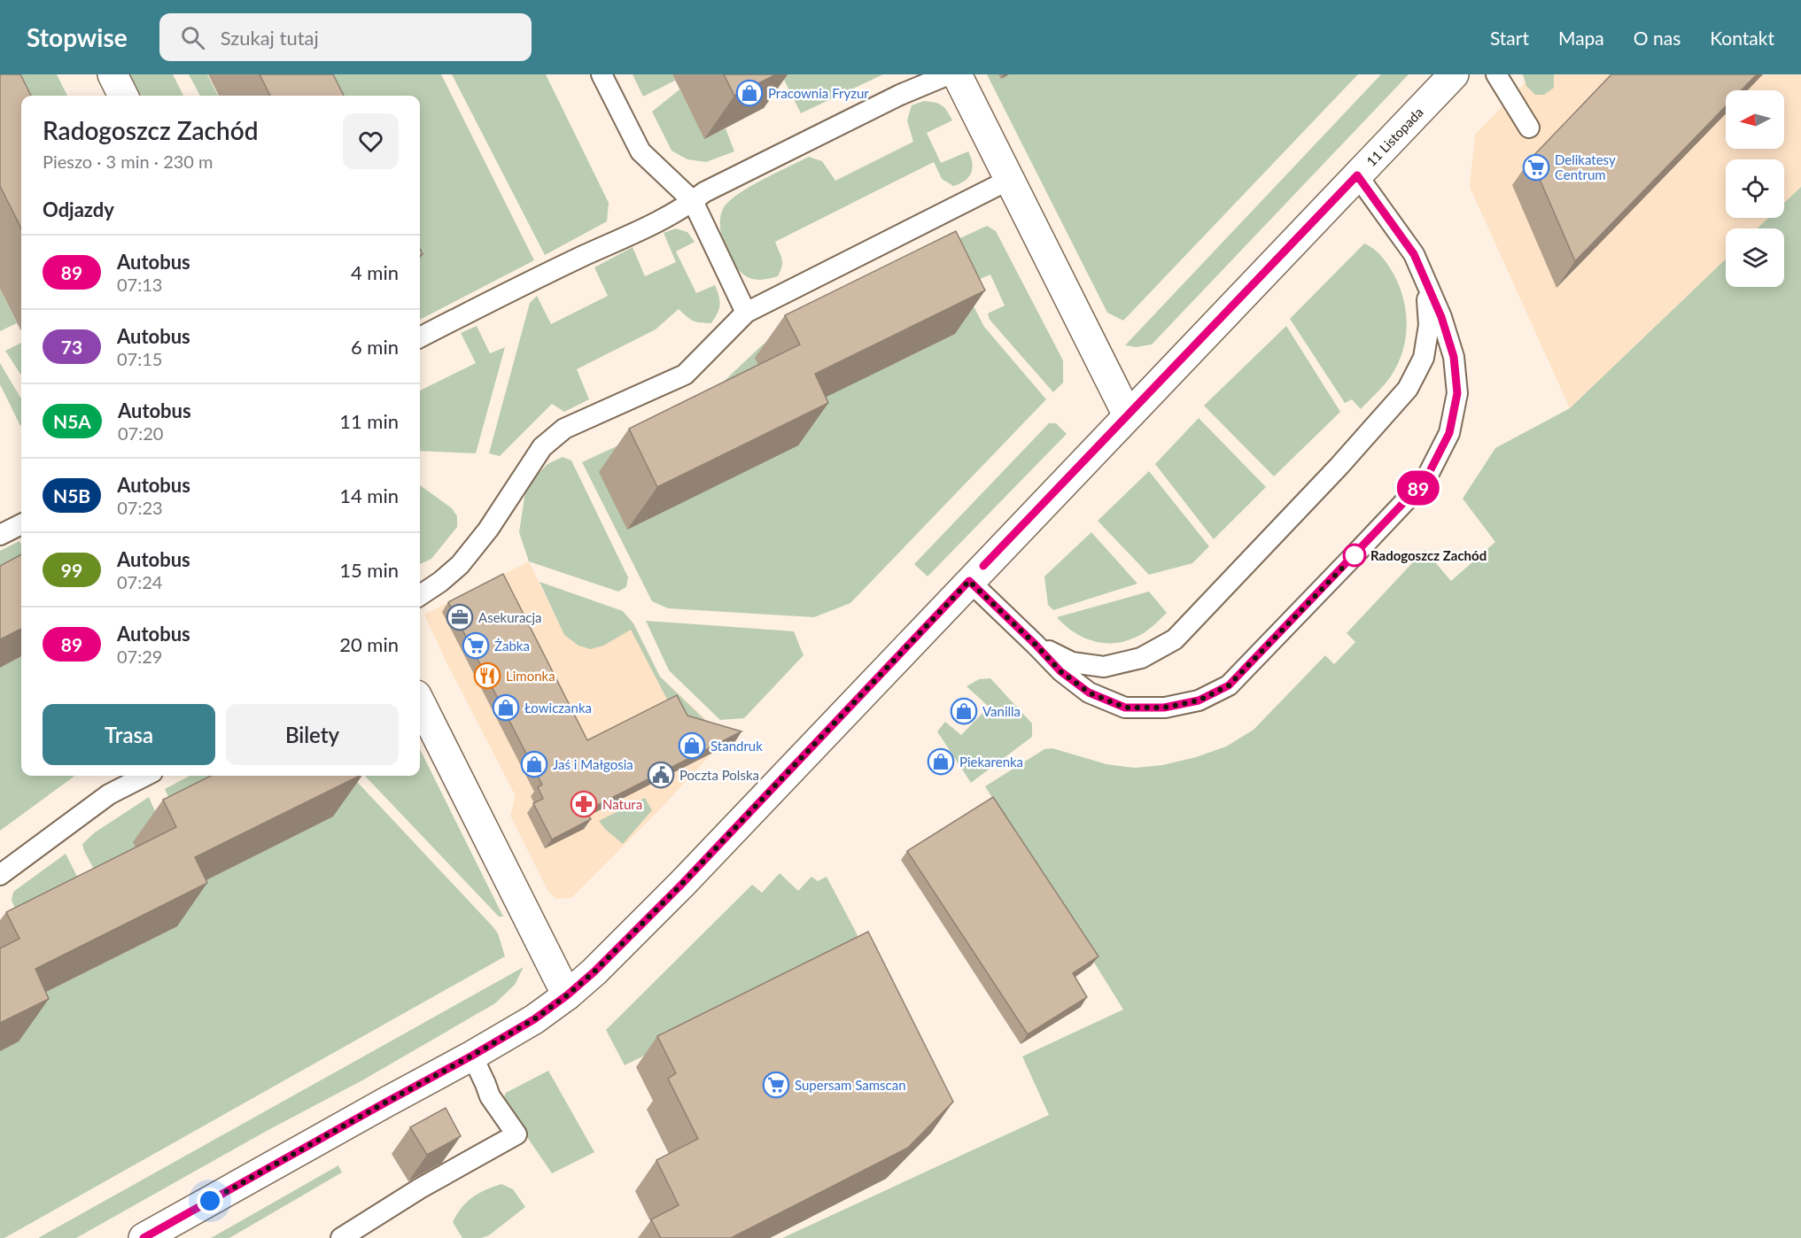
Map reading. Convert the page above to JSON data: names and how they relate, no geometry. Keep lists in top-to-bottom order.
{
  "streets": {
    "street": ["11 Listopada"]
  },
  "places": {
    "shop": [
      "Pracownia Fryzur",
      "Łowiczanka",
      "Vanilla",
      "Standruk",
      "Piekarenka",
      "Jaś i Małgosia"
    ],
    "supermarket": ["Delikatesy Centrum", "Żabka", "Supersam Samscan"],
    "other": ["Radogoszcz Zachód"],
    "office": ["Asekuracja"],
    "restaurant": ["Limonka"],
    "public building": ["Poczta Polska"],
    "pharmacy": ["Natura"]
  },
  "lines": ["bus line 89"],
  "north": "left",
  "page": {
    "header": "Stopwise",
    "search": "Szukaj tutaj",
    "nav": [
      "Start",
      "Mapa",
      "O nas",
      "Kontakt"
    ],
    "on_map": "89",
    "heading": [
      ["Radogoszcz Zachód", "Pieszo · 3 min · 230 m"],
      "Odjazdy"
    ],
    "list": [
      {
        "mark": "89",
        "name": "Autobus",
        "note": "07:13",
        "value": "4 min"
      },
      {
        "mark": "73",
        "name": "Autobus",
        "note": "07:15",
        "value": "6 min"
      },
      {
        "mark": "N5A",
        "name": "Autobus",
        "note": "07:20",
        "value": "11 min"
      },
      {
        "mark": "N5B",
        "name": "Autobus",
        "note": "07:23",
        "value": "14 min"
      },
      {
        "mark": "99",
        "name": "Autobus",
        "note": "07:24",
        "value": "15 min"
      },
      {
        "mark": "89",
        "name": "Autobus",
        "note": "07:29",
        "value": "20 min"
      }
    ],
    "buttons": ["Trasa", "Bilety"]
  }
}
